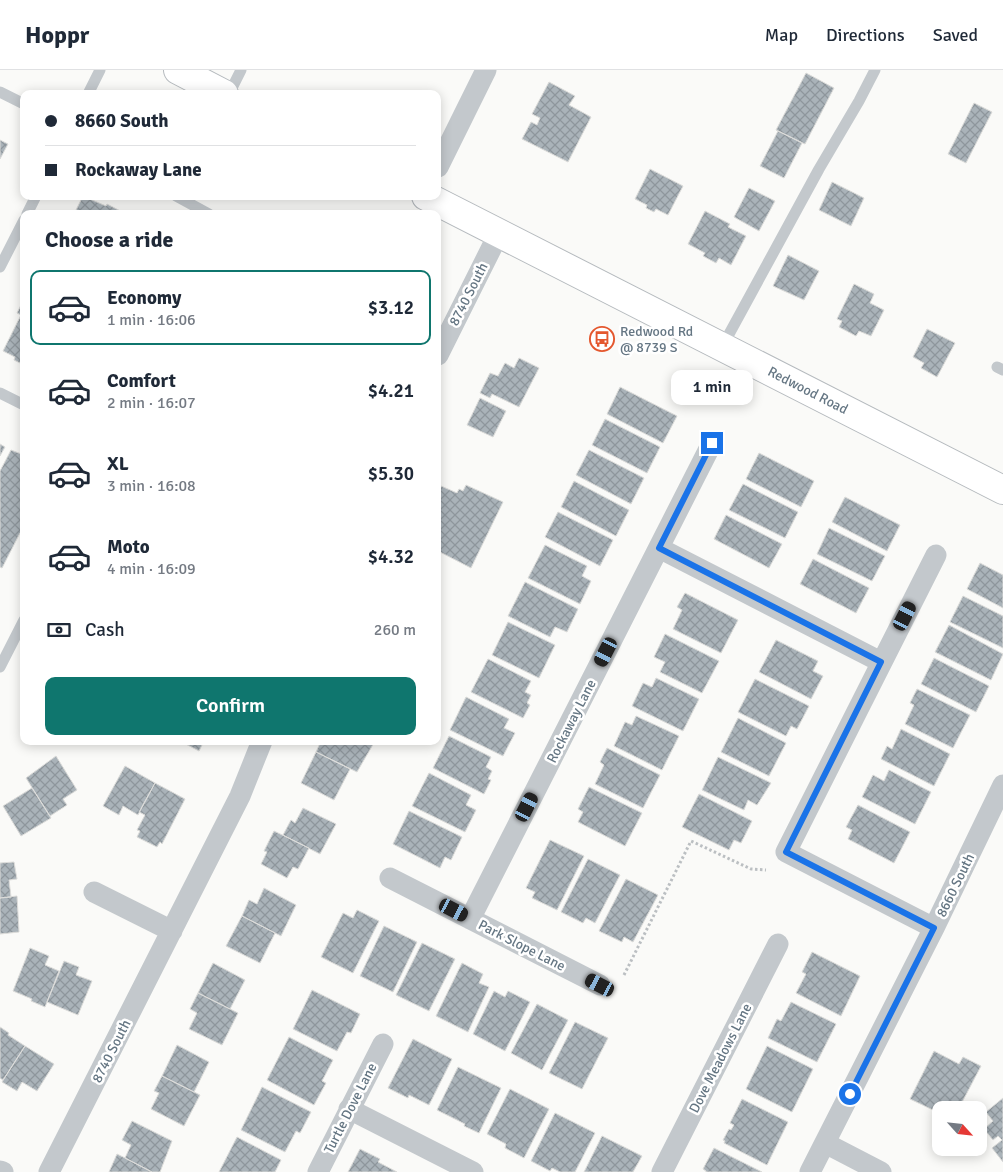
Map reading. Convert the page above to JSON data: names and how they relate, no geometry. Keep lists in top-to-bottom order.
{
  "streets": {
    "main road": ["Redwood Road"],
    "street": [
      "8740 South",
      "Rockaway Lane",
      "8660 South",
      "Park Slope Lane",
      "Dove Meadows Lane",
      "Turtle Dove Lane"
    ]
  },
  "crossings": [
    ["8740 South", "Redwood Road"],
    ["Rockaway Lane", "Park Slope Lane"]
  ],
  "places": {
    "bus stop": ["Redwood Rd @ 8739 S"]
  },
  "north": "bottom right",
  "page": {
    "header": "Hoppr",
    "nav": ["Map", "Directions", "Saved"],
    "banner": ["8660 South", "Rockaway Lane"],
    "heading": "Choose a ride",
    "list": [
      {
        "name": "Economy",
        "note": "1 min · 16:06",
        "value": "$3.12"
      },
      {
        "name": "Comfort",
        "note": "2 min · 16:07",
        "value": "$4.21"
      },
      {
        "name": "XL",
        "note": "3 min · 16:08",
        "value": "$5.30"
      },
      {
        "name": "Moto",
        "note": "4 min · 16:09",
        "value": "$4.32"
      }
    ],
    "bubble": "1 min",
    "pay": ["Cash", "260 m"],
    "buttons": "Confirm"
  }
}
